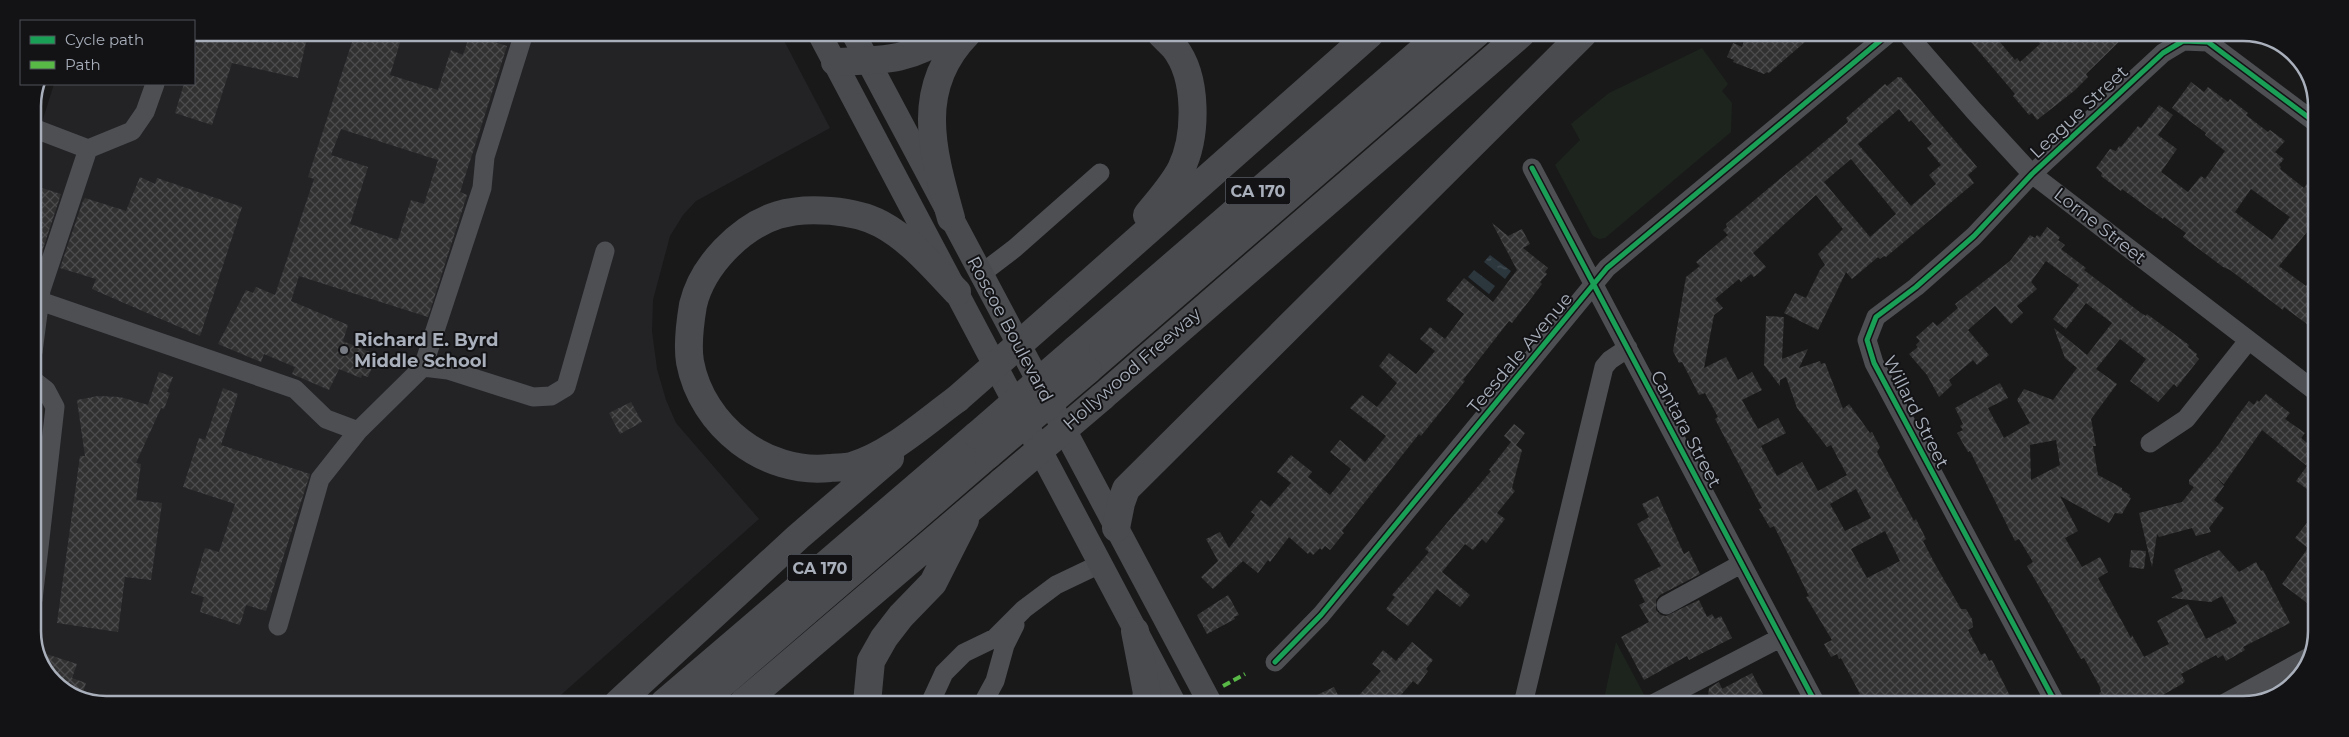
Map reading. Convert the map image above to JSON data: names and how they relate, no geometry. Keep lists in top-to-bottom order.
{
  "streets": {
    "highway": ["CA 170", "Hollywood Freeway"],
    "main road": ["Roscoe Boulevard"],
    "street": [
      "League Street",
      "Lorne Street",
      "Teesdale Avenue",
      "Willard Street",
      "Cantara Street"
    ]
  },
  "crossings": [
    ["League Street", "Lorne Street"],
    ["League Street", "Willard Street"],
    ["Lorne Street", "Willard Street"],
    ["Teesdale Avenue", "Cantara Street"]
  ],
  "places": ["Richard E. Byrd Middle School"],
  "legend": ["Cycle path", "Path"]
}
